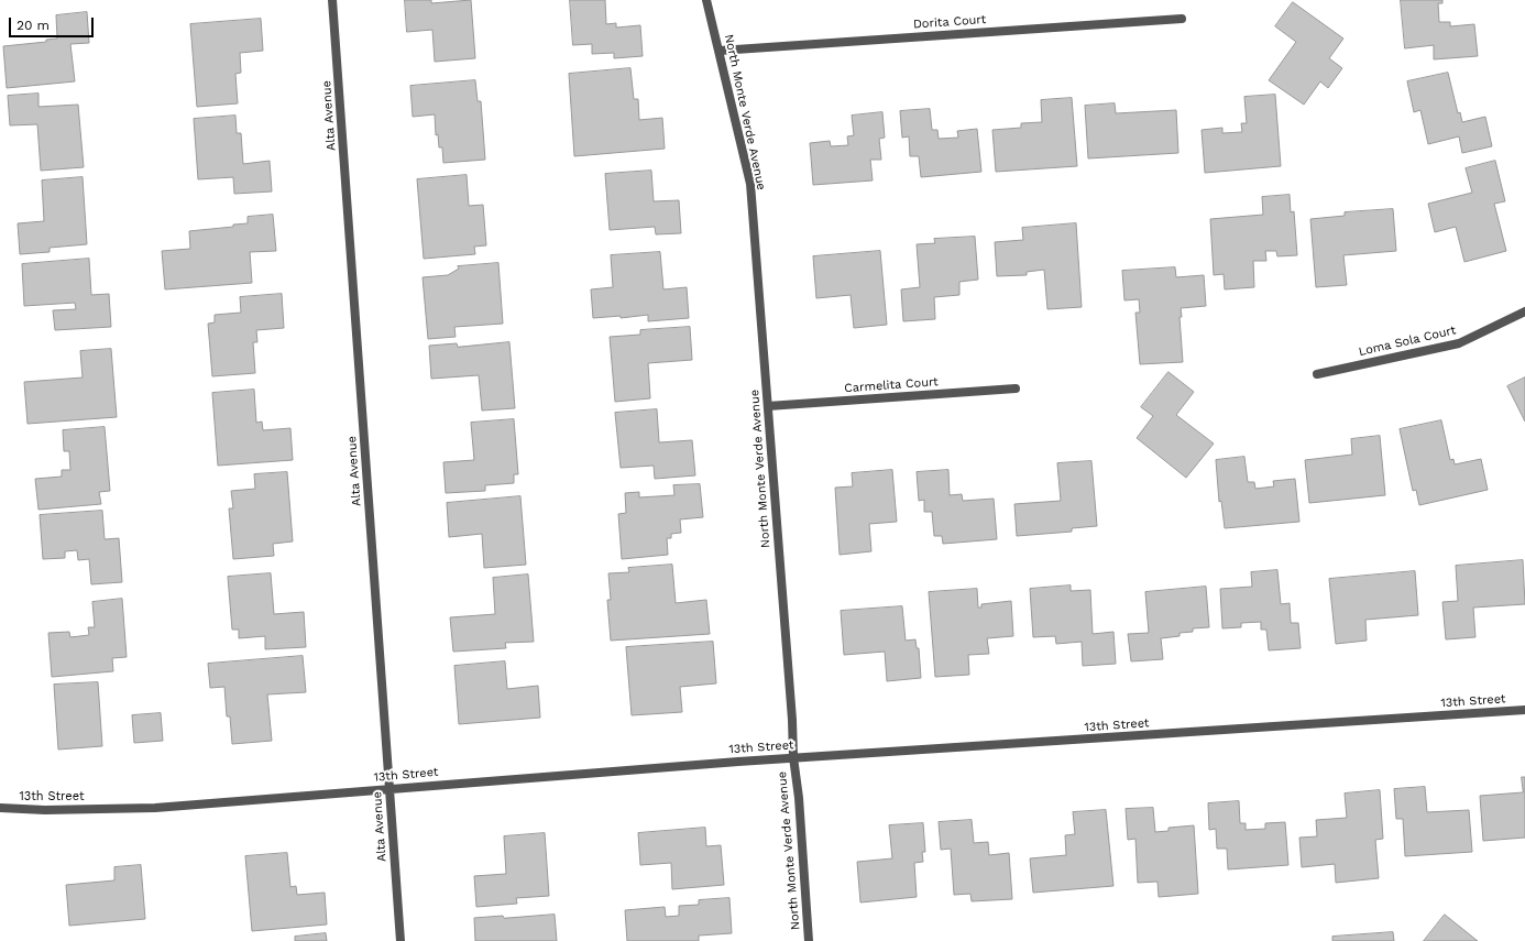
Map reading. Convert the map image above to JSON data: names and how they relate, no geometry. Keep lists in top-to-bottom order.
{
  "streets": {
    "street": [
      "Dorita Court",
      "North Monte Verde Avenue",
      "Alta Avenue",
      "Loma Sola Court",
      "Carmelita Court",
      "13th Street"
    ]
  },
  "crossings": [
    ["Dorita Court", "North Monte Verde Avenue"],
    ["North Monte Verde Avenue", "Carmelita Court"],
    ["North Monte Verde Avenue", "13th Street"],
    ["Alta Avenue", "13th Street"]
  ],
  "scale_bar": "20 m"
}
